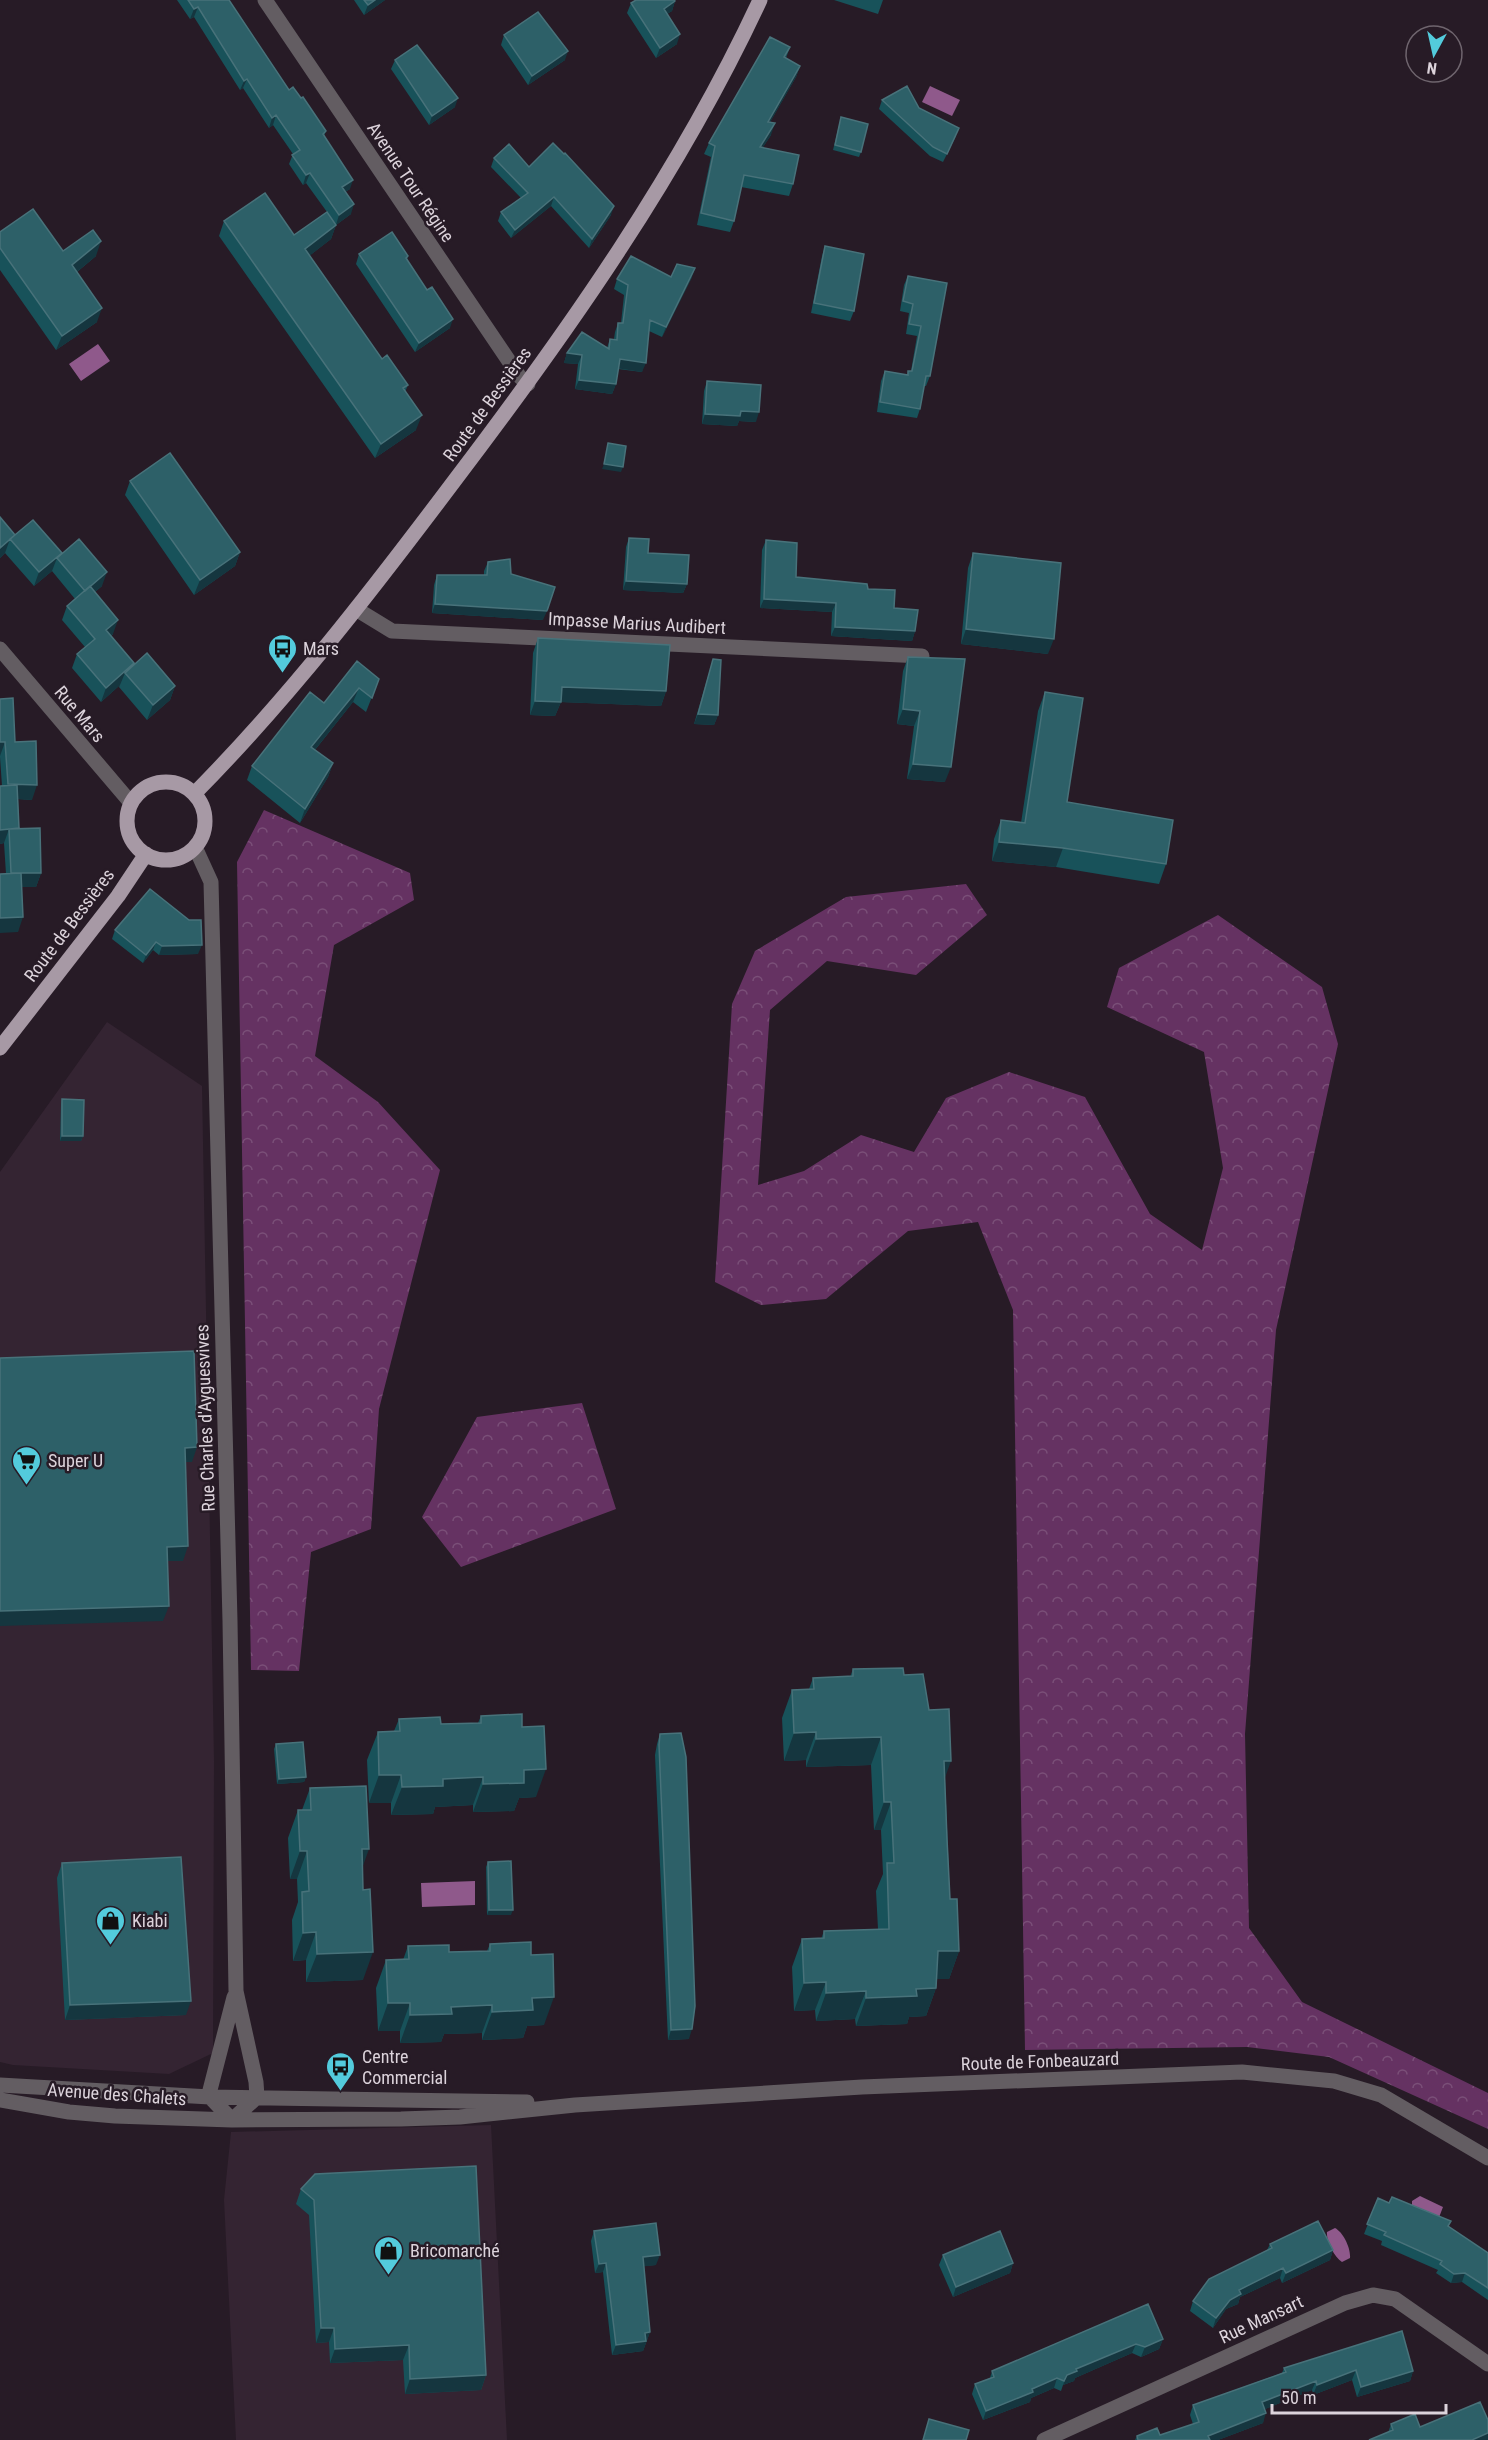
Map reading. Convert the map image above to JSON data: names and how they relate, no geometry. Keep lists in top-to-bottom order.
{
  "streets": {
    "main road": ["Route de Bessières"],
    "street": [
      "Avenue Tour Régine",
      "Impasse Marius Audibert",
      "Rue Mars",
      "Rue Charles d'Ayguesvives",
      "Route de Fonbeauzard",
      "Avenue des Chalets",
      "Rue Mansart"
    ]
  },
  "crossings": [
    ["Avenue Tour Régine", "Route de Bessières"],
    ["Route de Bessières", "Impasse Marius Audibert"],
    ["Route de Bessières", "Rue Mars"],
    ["Route de Bessières", "Rue Charles d'Ayguesvives"],
    ["Rue Mars", "Rue Charles d'Ayguesvives"],
    ["Rue Charles d'Ayguesvives", "Route de Fonbeauzard"],
    ["Rue Charles d'Ayguesvives", "Avenue des Chalets"],
    ["Route de Fonbeauzard", "Avenue des Chalets"]
  ],
  "places": {
    "bus stop": ["Mars", "Centre Commercial"],
    "supermarket": ["Super U"],
    "shop": ["Kiabi", "Bricomarché"]
  },
  "scale_bar": "50 m",
  "north": "bottom"
}
